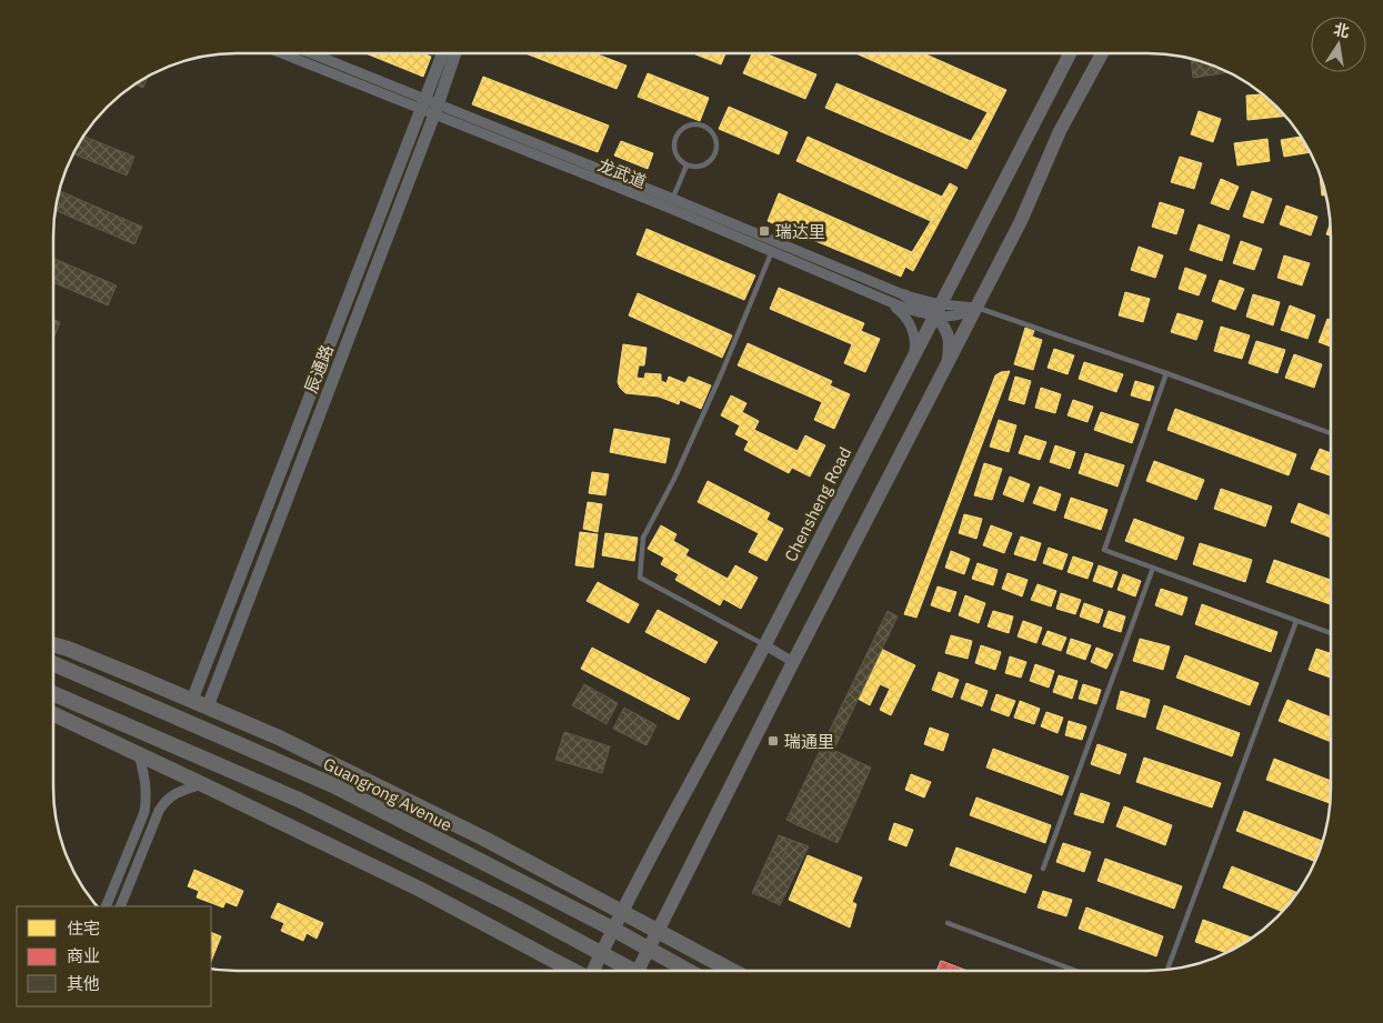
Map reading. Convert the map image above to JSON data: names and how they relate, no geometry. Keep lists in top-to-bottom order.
{
  "streets": {
    "main road": ["Chensheng Road", "Guangrong Avenue"],
    "street": ["龙武道", "辰通路"]
  },
  "crossings": [
    ["龙武道", "辰通路"],
    ["龙武道", "Chensheng Road"]
  ],
  "places": {
    "transit": ["瑞达里", "瑞通里"]
  },
  "legend": ["住宅", "商业", "其他"],
  "north": "top"
}
